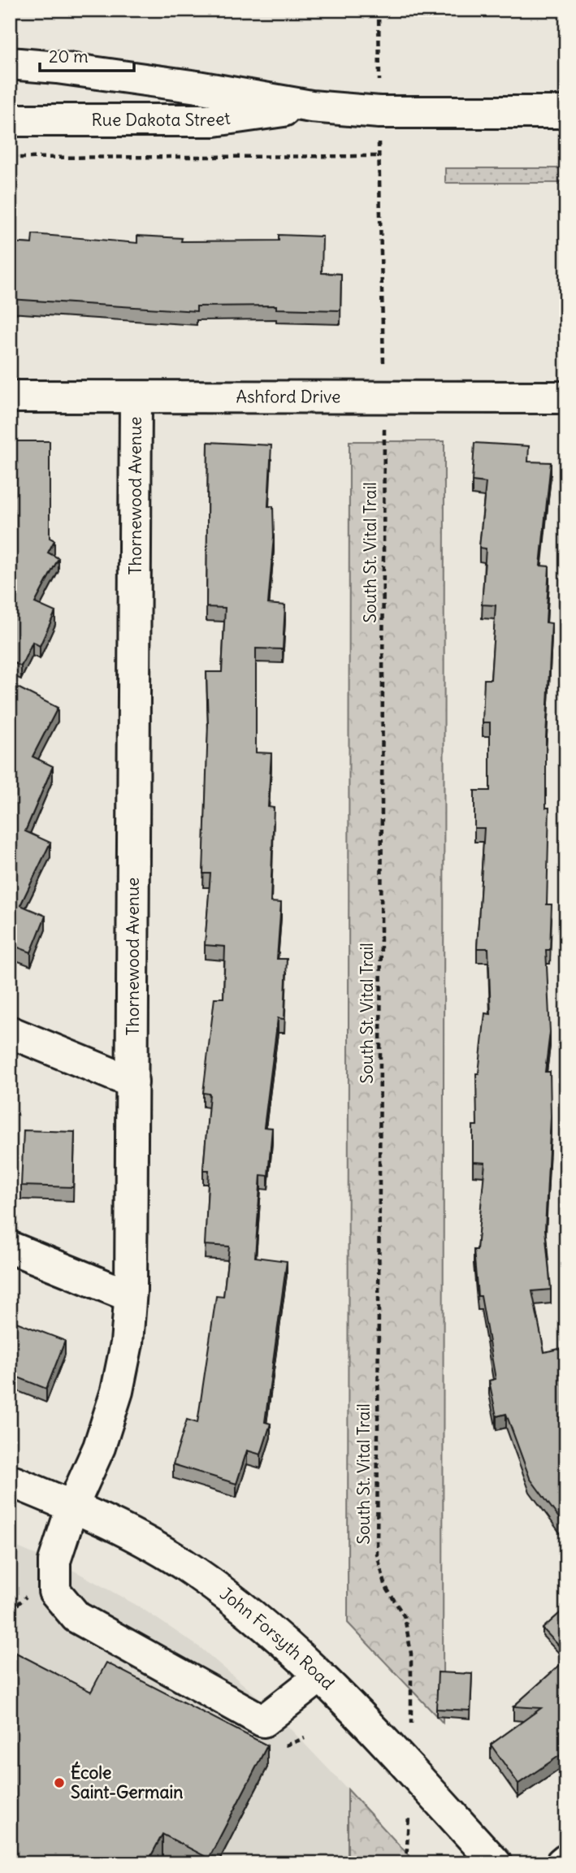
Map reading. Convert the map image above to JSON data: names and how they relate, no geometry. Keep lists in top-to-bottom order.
{
  "streets": {
    "street": [
      "Rue Dakota Street",
      "Ashford Drive",
      "Thornewood Avenue",
      "John Forsyth Road"
    ],
    "path": ["South St. Vital Trail"]
  },
  "crossings": [
    ["Ashford Drive", "Thornewood Avenue"],
    ["Ashford Drive", "South St. Vital Trail"],
    ["Thornewood Avenue", "John Forsyth Road"],
    ["South St. Vital Trail", "John Forsyth Road"]
  ],
  "places": ["École Saint-Germain"],
  "scale_bar": "20 m"
}
